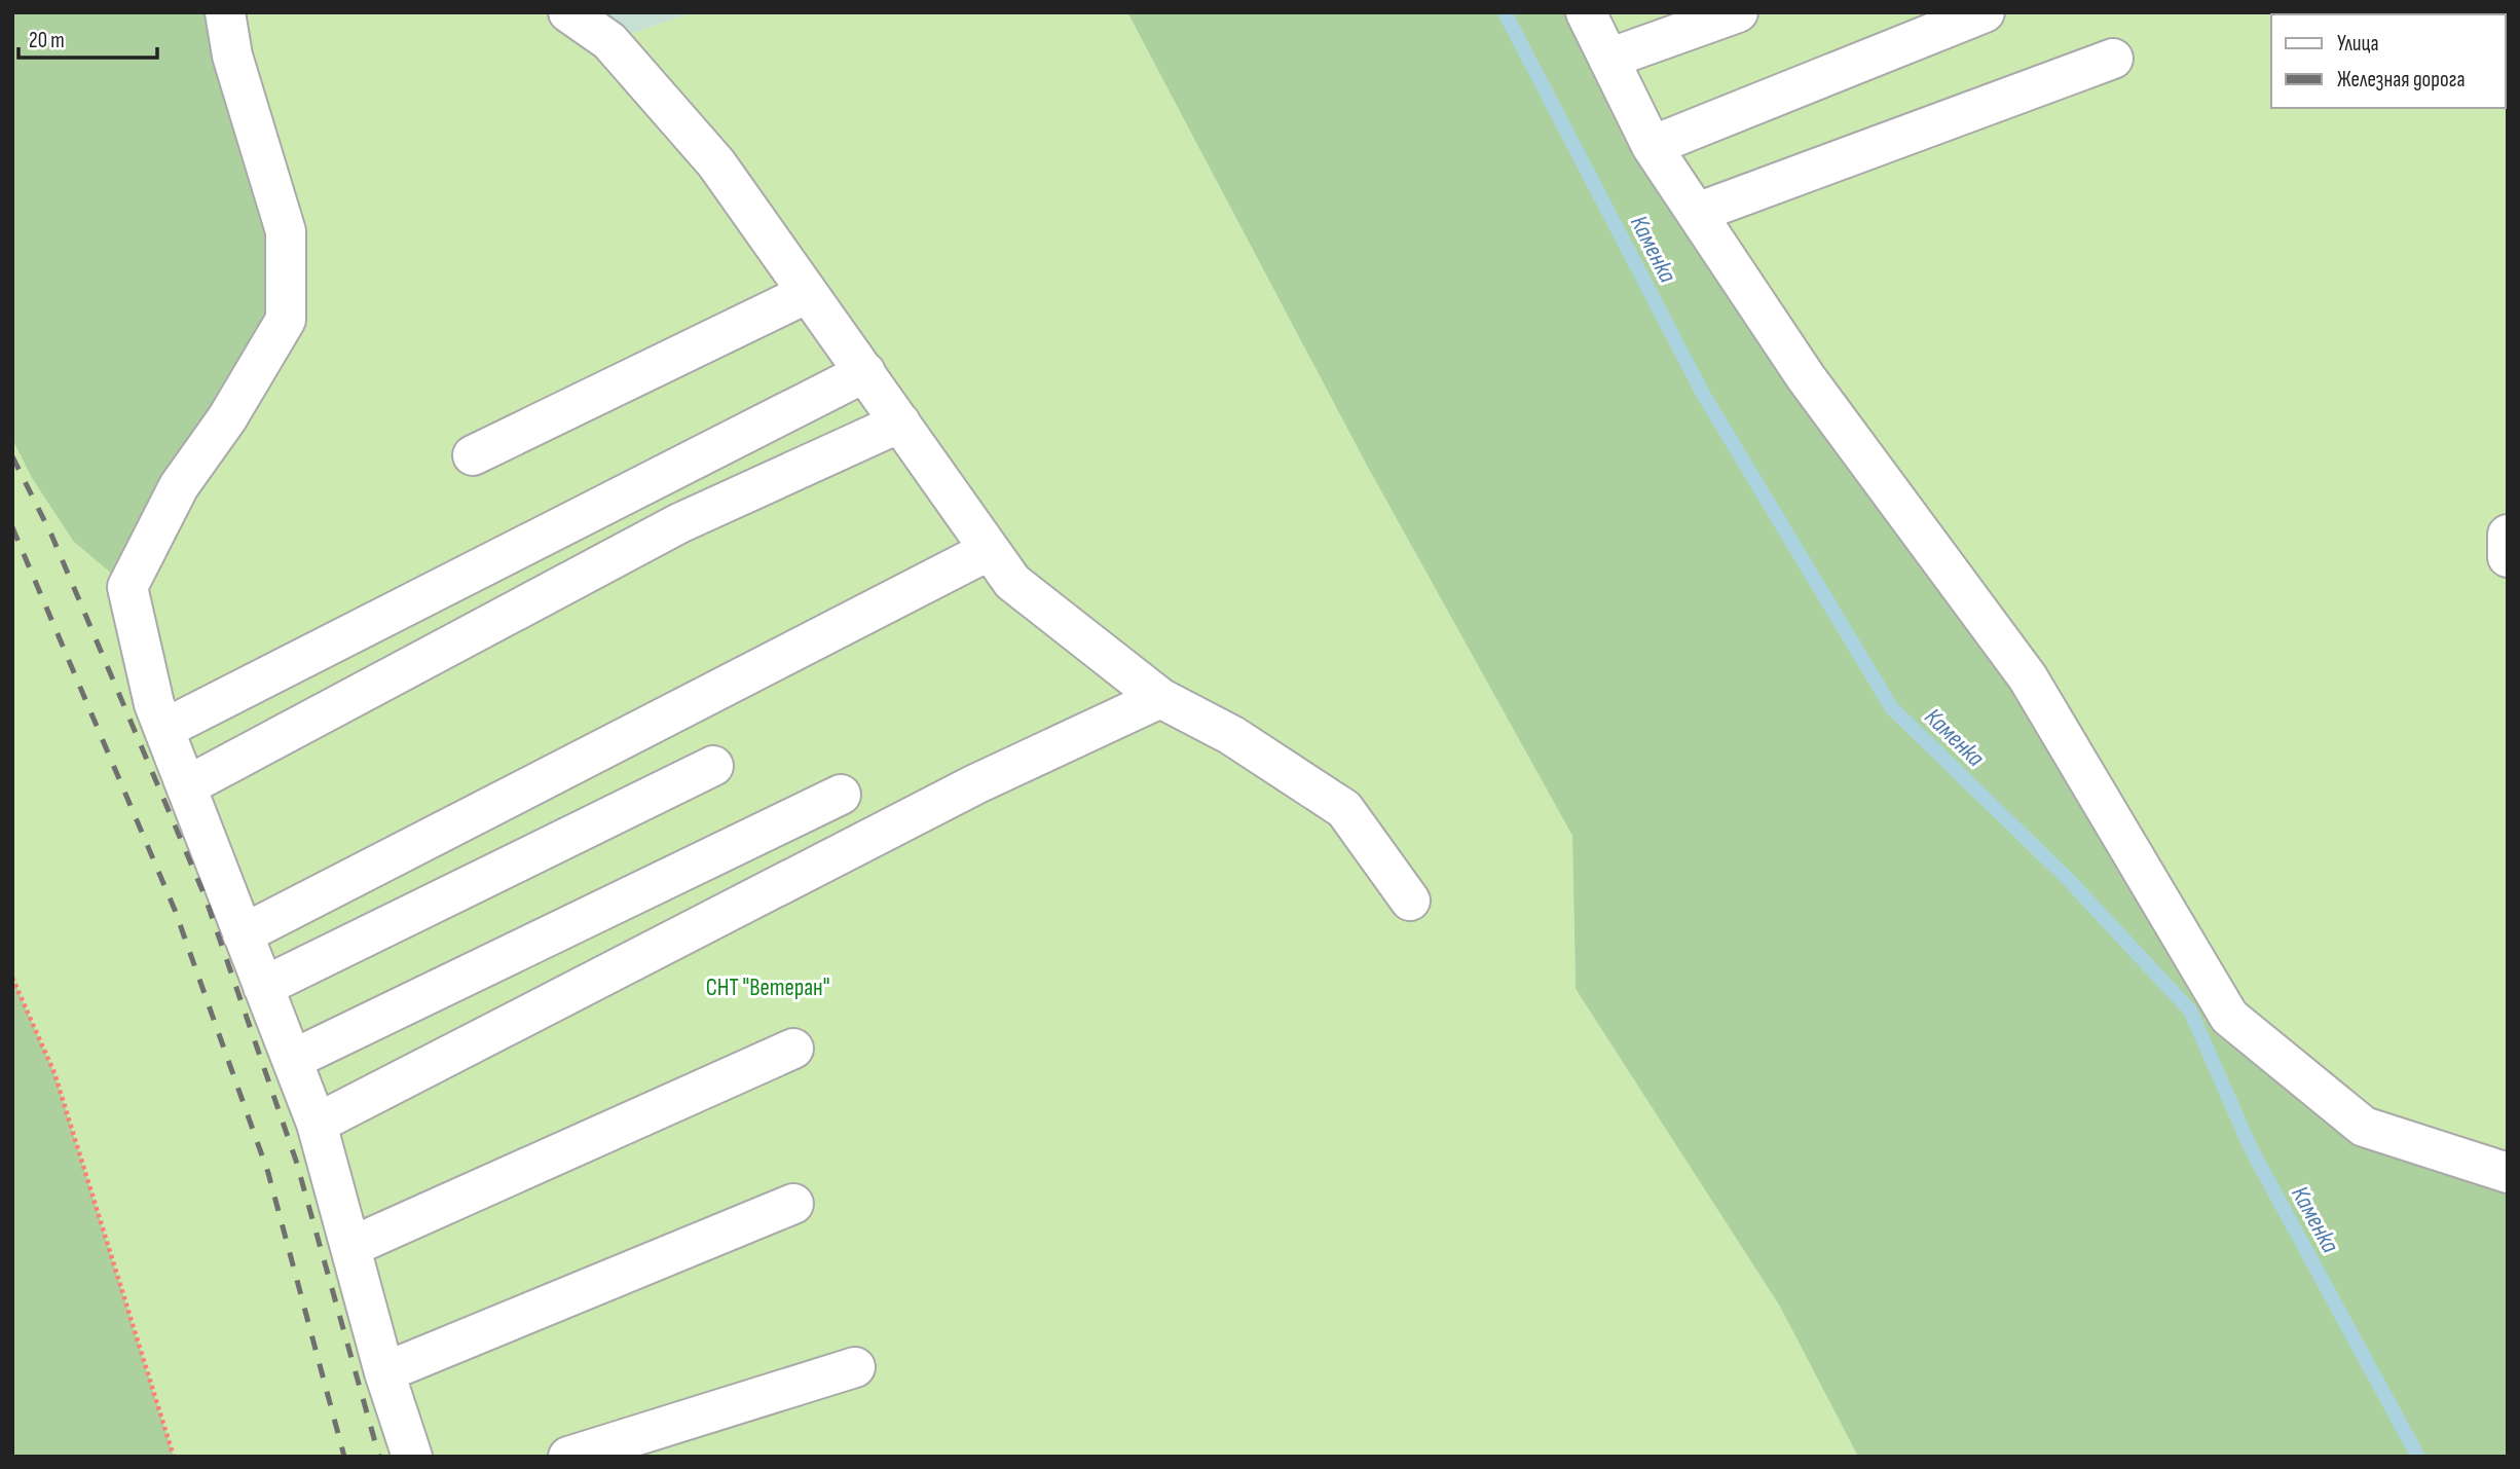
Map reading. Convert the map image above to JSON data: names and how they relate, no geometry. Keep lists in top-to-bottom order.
{
  "water": ["Каменка"],
  "parks": ["СНТ \"Ветеран\""],
  "legend": ["Улица", "Железная дорога"],
  "scale_bar": "20 m"
}
